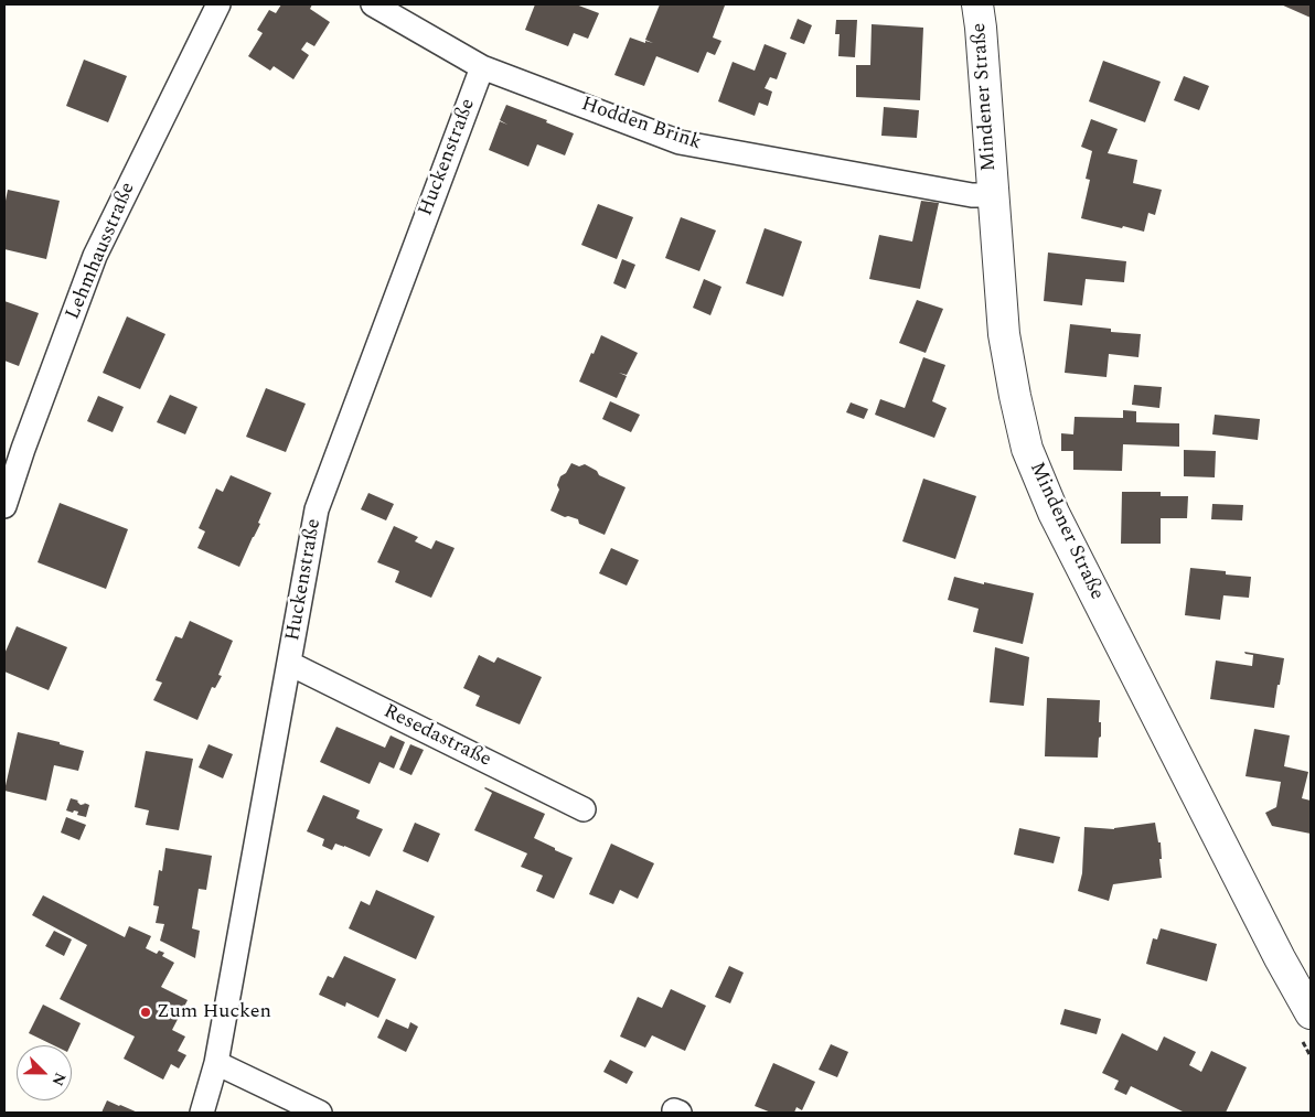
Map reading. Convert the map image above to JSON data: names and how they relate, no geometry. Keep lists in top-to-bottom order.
{
  "streets": {
    "street": [
      "Mindener Straße",
      "Hodden Brink",
      "Huckenstraße",
      "Lehmhausstraße",
      "Resedastraße"
    ]
  },
  "crossings": [
    ["Mindener Straße", "Hodden Brink"],
    ["Hodden Brink", "Huckenstraße"],
    ["Huckenstraße", "Resedastraße"]
  ],
  "places": ["Zum Hucken"],
  "north": "bottom right"
}
